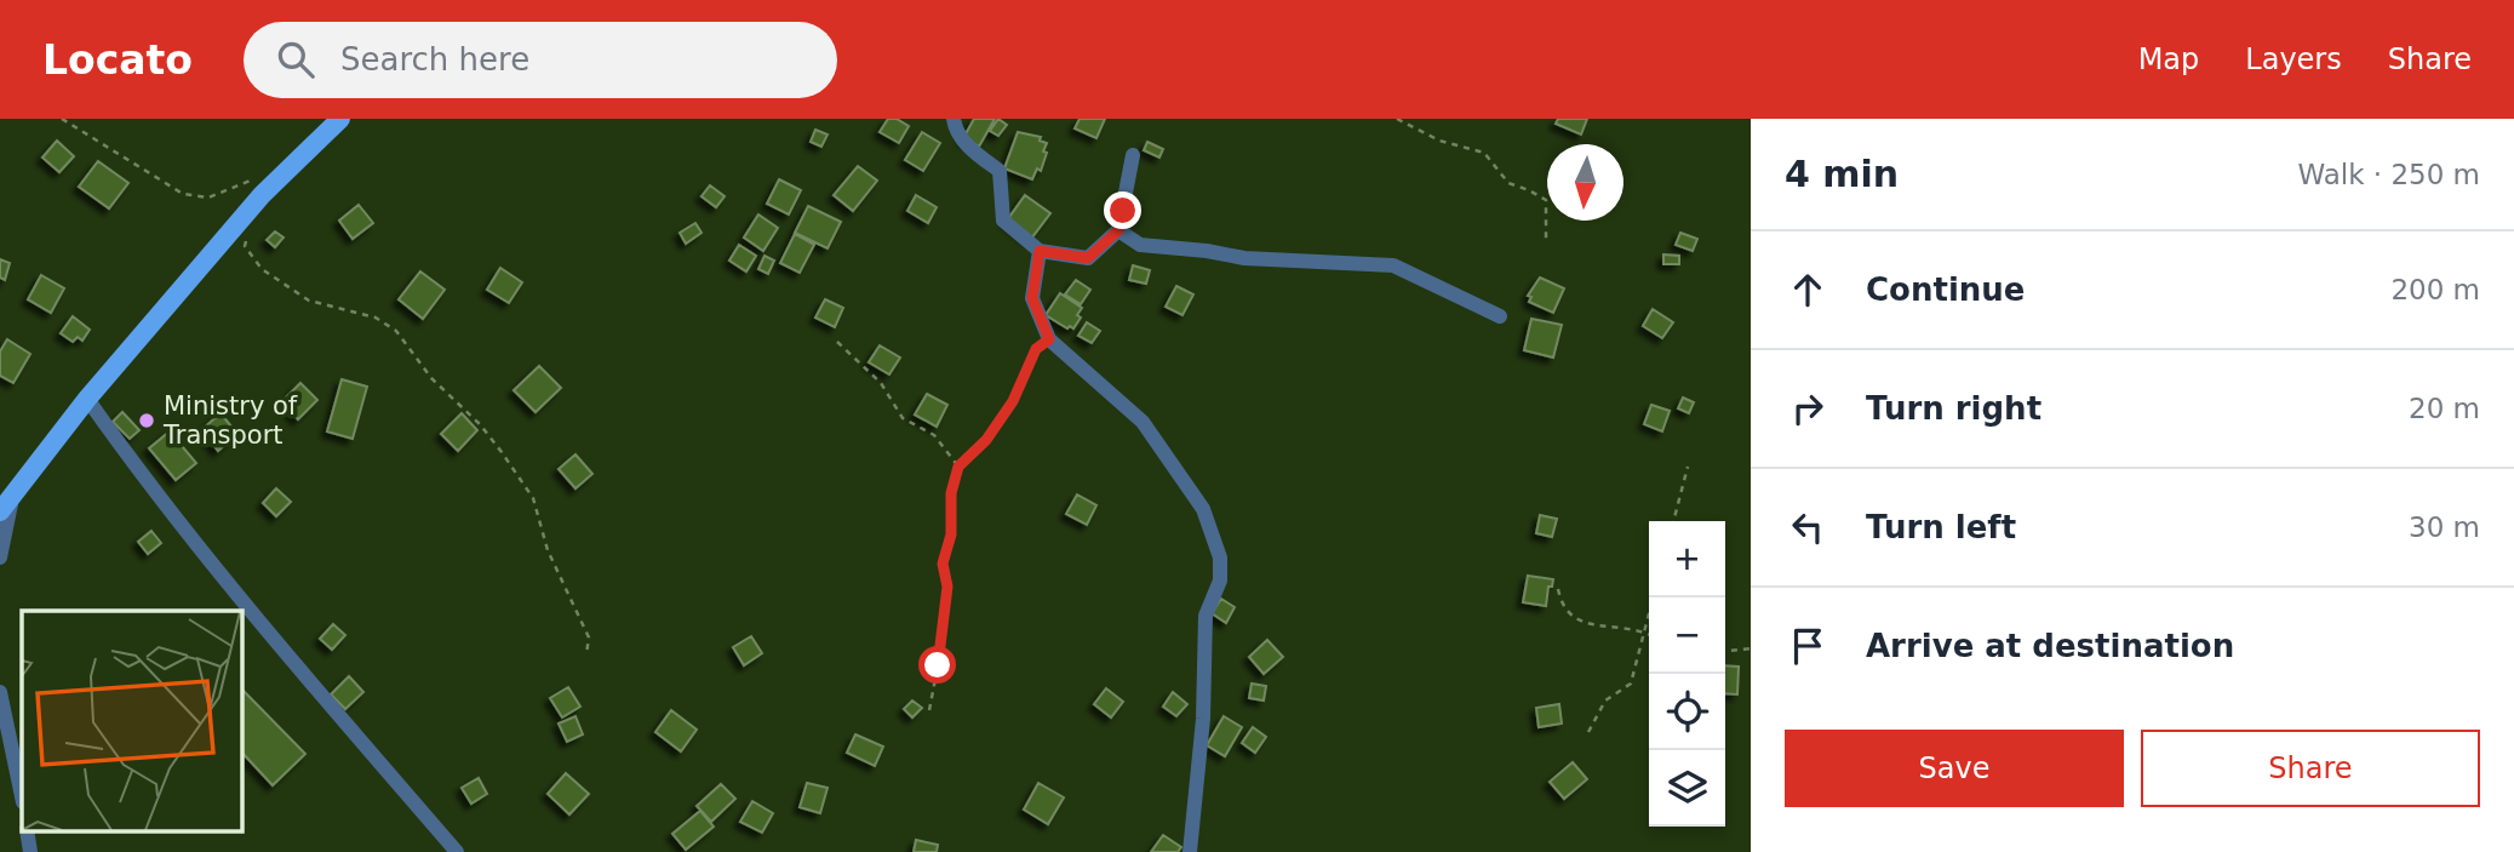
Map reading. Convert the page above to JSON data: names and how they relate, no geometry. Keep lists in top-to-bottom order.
{
  "places": ["Ministry of Transport"],
  "north": "bottom",
  "page": {
    "header": "Locato",
    "search": "Search here",
    "nav": ["Map", "Layers", "Share"],
    "heading": ["4 min", "Walk · 250 m"],
    "list": [
      ["Continue", "200 m"],
      ["Turn right", "20 m"],
      ["Turn left", "30 m"],
      "Arrive at destination"
    ],
    "map_buttons": ["+", "−"],
    "buttons": ["Save", "Share"]
  }
}
